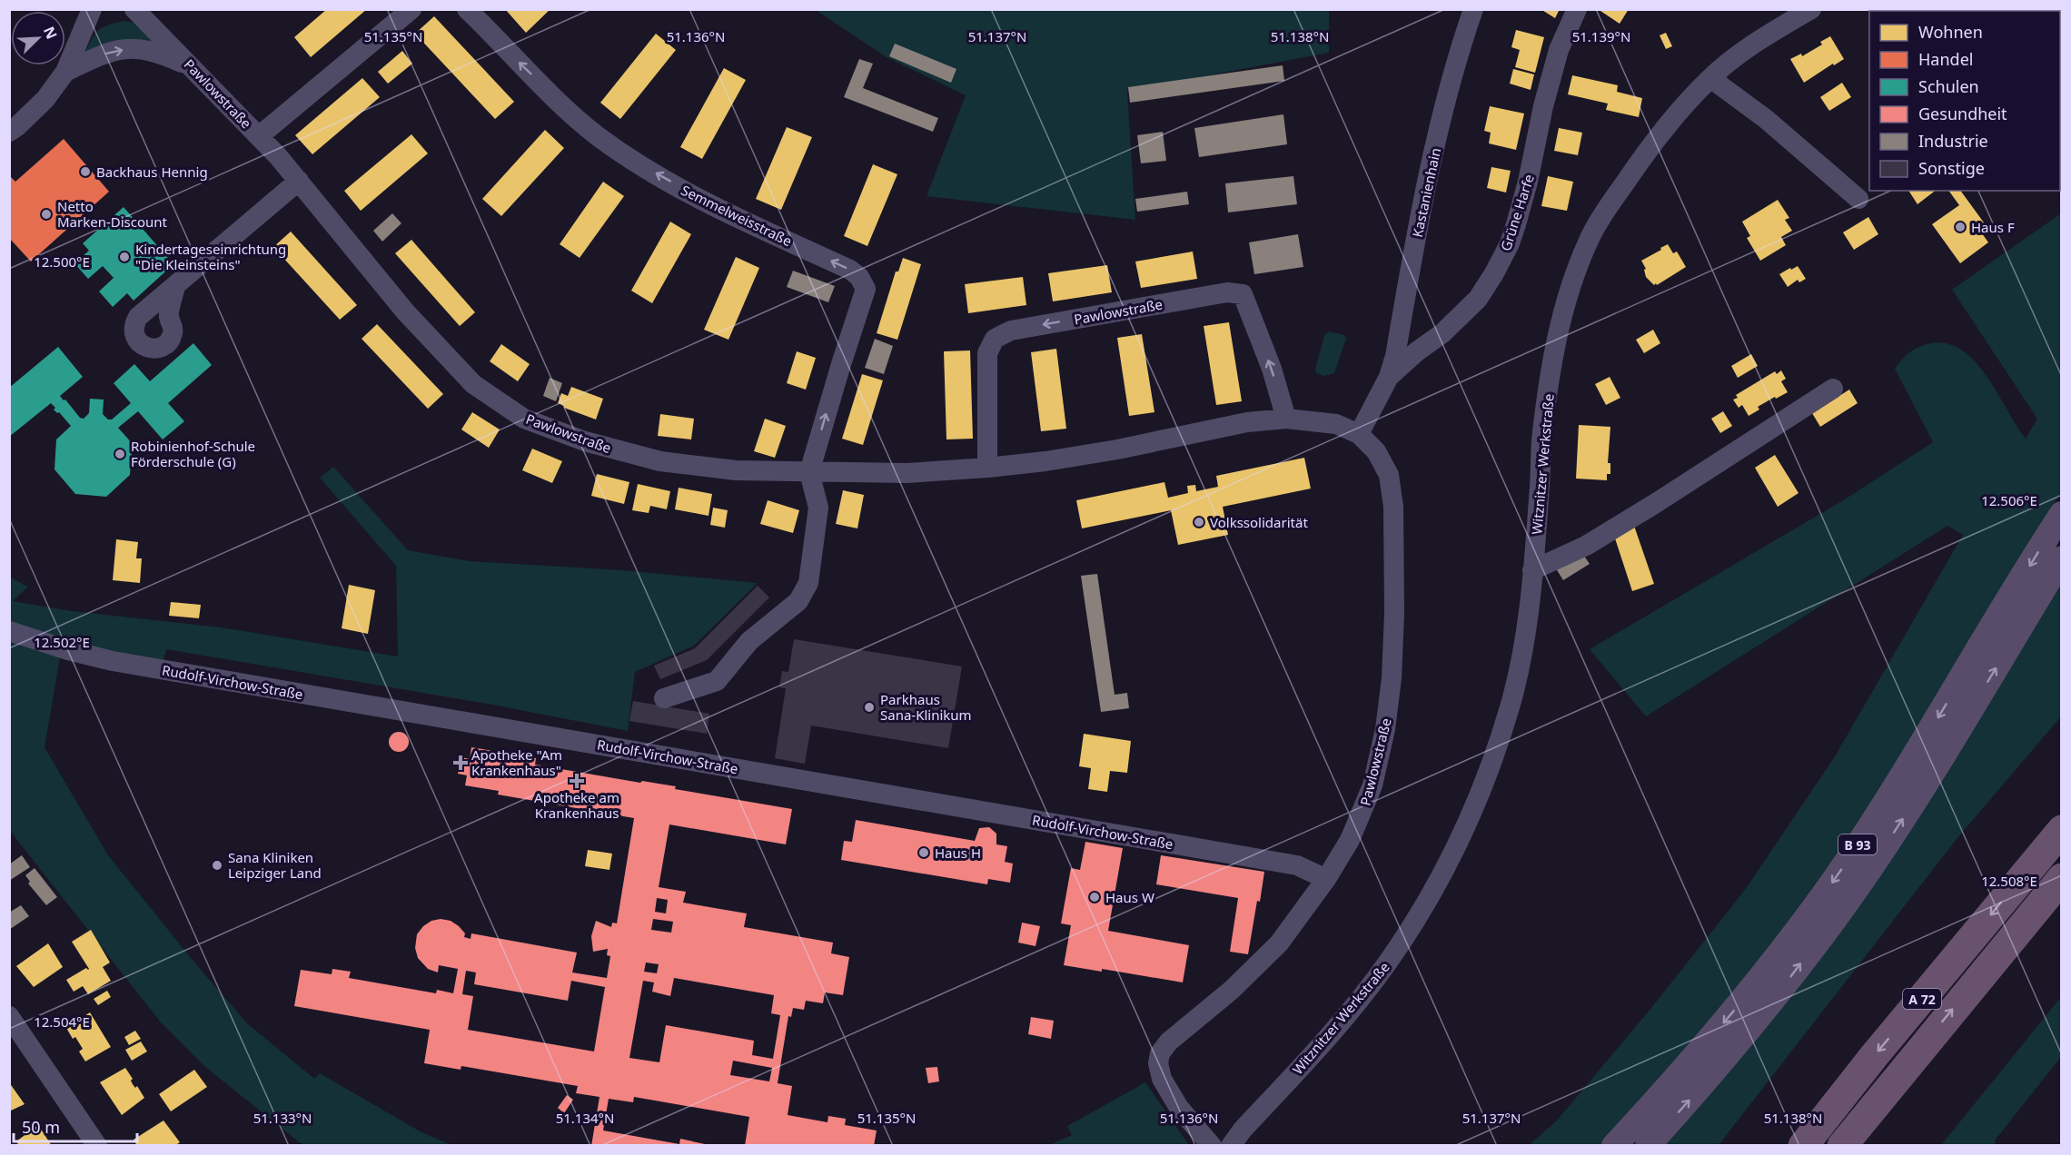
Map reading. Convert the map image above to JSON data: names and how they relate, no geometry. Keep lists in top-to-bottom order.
{
  "streets": {
    "highway": ["A 72"],
    "main road": ["B 93"],
    "street": [
      "Pawlowstraße",
      "Kastanienhain",
      "Grüne Harfe",
      "Semmelweisstraße",
      "Witznitzer Werkstraße",
      "Rudolf-Virchow-Straße"
    ]
  },
  "crossings": [
    ["Pawlowstraße", "Grüne Harfe"],
    ["Pawlowstraße", "Semmelweisstraße"],
    ["Pawlowstraße", "Rudolf-Virchow-Straße"],
    ["Kastanienhain", "Grüne Harfe"]
  ],
  "one_way": ["Semmelweisstraße"],
  "places": {
    "other": [
      "Backhaus Hennig",
      "Netto Marken-Discount",
      "Haus F",
      "Kindertageseinrichtung \"Die Kleinsteins\"",
      "Robinienhof-Schule Förderschule (G)",
      "Volkssolidarität",
      "Parkhaus Sana-Klinikum",
      "Haus H",
      "Sana Kliniken Leipziger Land",
      "Haus W"
    ],
    "health": ["Apotheke \"Am Krankenhaus\"", "Apotheke am Krankenhaus"]
  },
  "legend": [
    "Wohnen",
    "Handel",
    "Schulen",
    "Gesundheit",
    "Industrie",
    "Sonstige"
  ],
  "scale_bar": "50 m",
  "north": "top right",
  "coordinates": [
    "51.135°N",
    "51.136°N",
    "51.137°N",
    "51.138°N",
    "51.139°N",
    "12.500°E",
    "12.506°E",
    "12.502°E",
    "12.508°E",
    "12.504°E",
    "51.133°N",
    "51.134°N"
  ]
}
